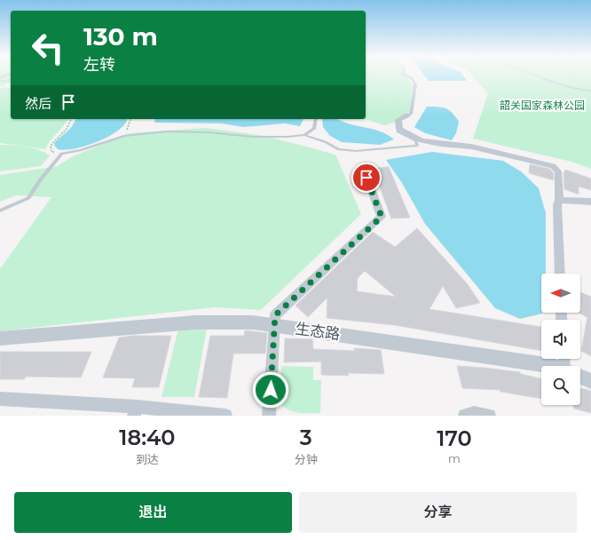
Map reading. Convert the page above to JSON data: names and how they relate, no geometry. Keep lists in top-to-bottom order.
{
  "streets": {
    "street": ["生态路"]
  },
  "parks": ["韶关国家森林公园"],
  "north": "left",
  "page": {
    "turn": ["130 m", "左转"],
    "then": "然后",
    "eta": [
      "18:40",
      "到达",
      "3",
      "分钟",
      "170",
      "m"
    ],
    "buttons": ["退出", "分享"]
  }
}
